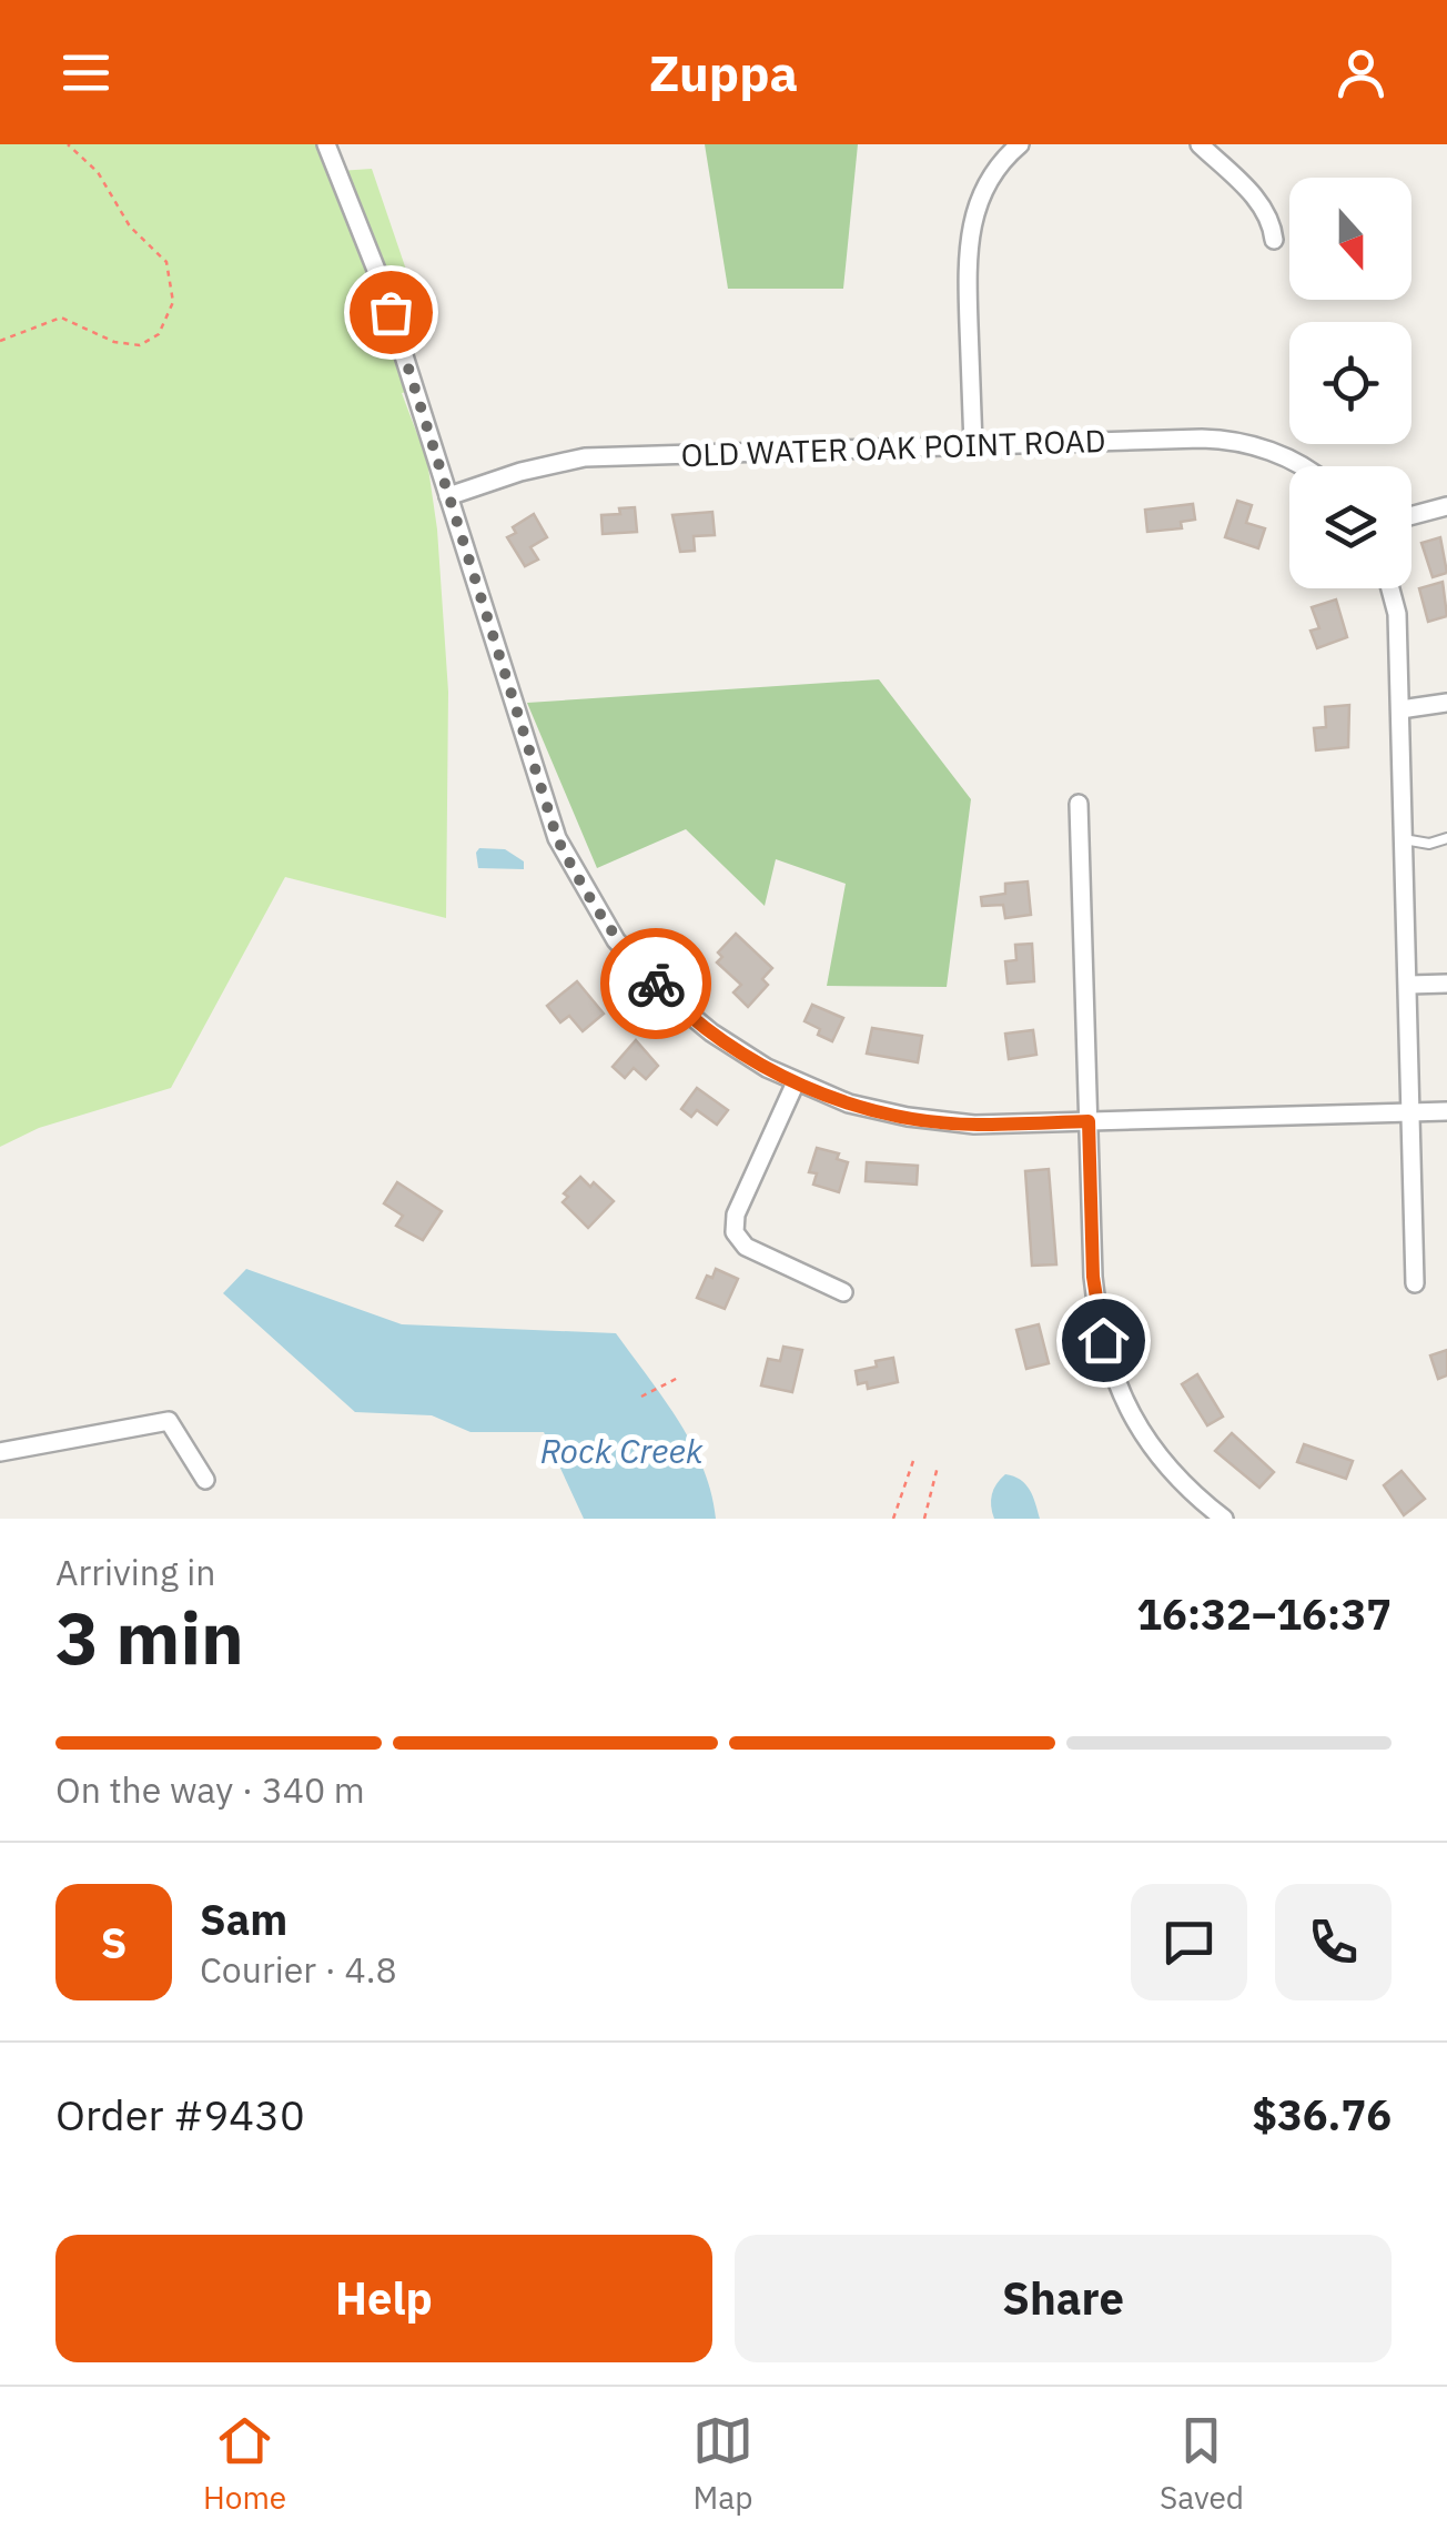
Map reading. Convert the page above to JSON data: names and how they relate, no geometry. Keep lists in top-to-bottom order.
{
  "streets": {
    "street": ["OLD WATER OAK POINT ROAD"]
  },
  "water": ["Rock Creek"],
  "north": "bottom",
  "page": {
    "header": "Zuppa",
    "heading": ["3 min", "Arriving in", "16:32–16:37"],
    "panel": [
      "Sam",
      "Courier · 4.8",
      "Order #9430",
      "$36.76"
    ],
    "bar": "On the way · 340 m",
    "round": "S",
    "buttons": ["Help", "Share"],
    "tabs": ["Home", "Map", "Saved"]
  }
}
